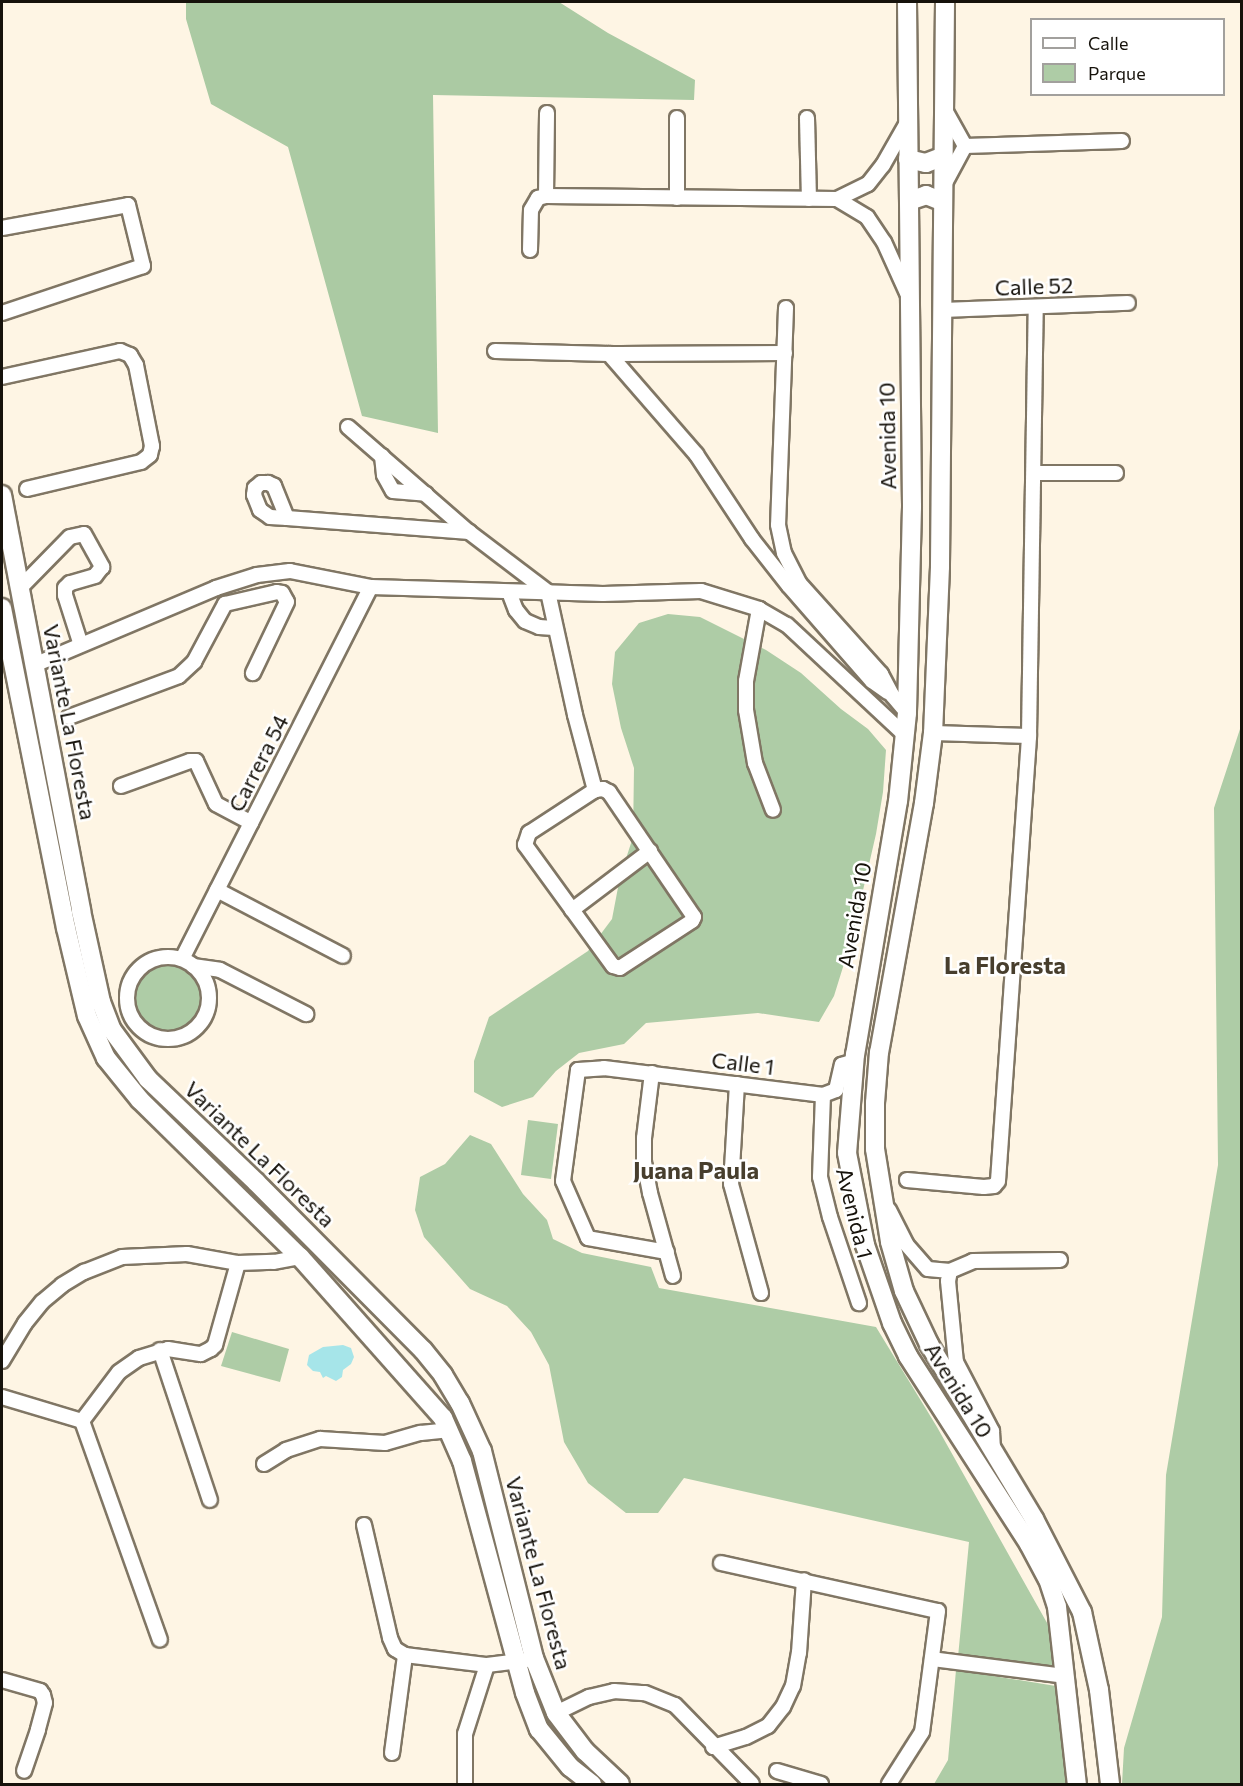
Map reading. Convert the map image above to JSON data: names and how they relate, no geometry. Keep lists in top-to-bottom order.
{
  "streets": {
    "main road": ["Avenida 10", "Variante La Floresta"],
    "street": [
      "Calle 52",
      "Carrera 54",
      "Calle 1",
      "Avenida 1"
    ]
  },
  "crossings": [
    ["Calle 52", "Avenida 10"],
    ["Calle 1", "Avenida 1"]
  ],
  "districts": ["La Floresta", "Juana Paula"],
  "legend": ["Calle", "Parque"]
}
